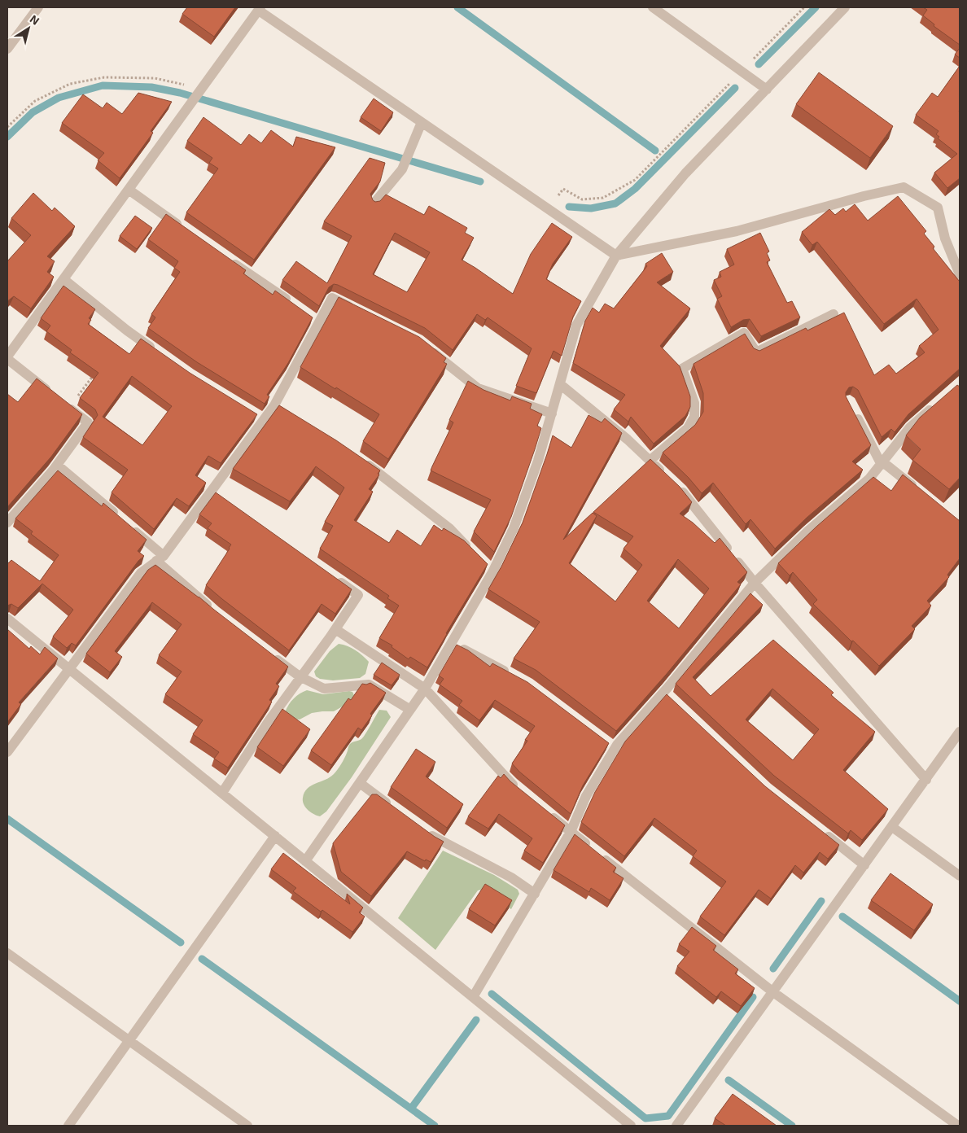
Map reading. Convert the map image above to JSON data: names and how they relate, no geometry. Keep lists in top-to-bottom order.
{
  "north": "top right"
}
